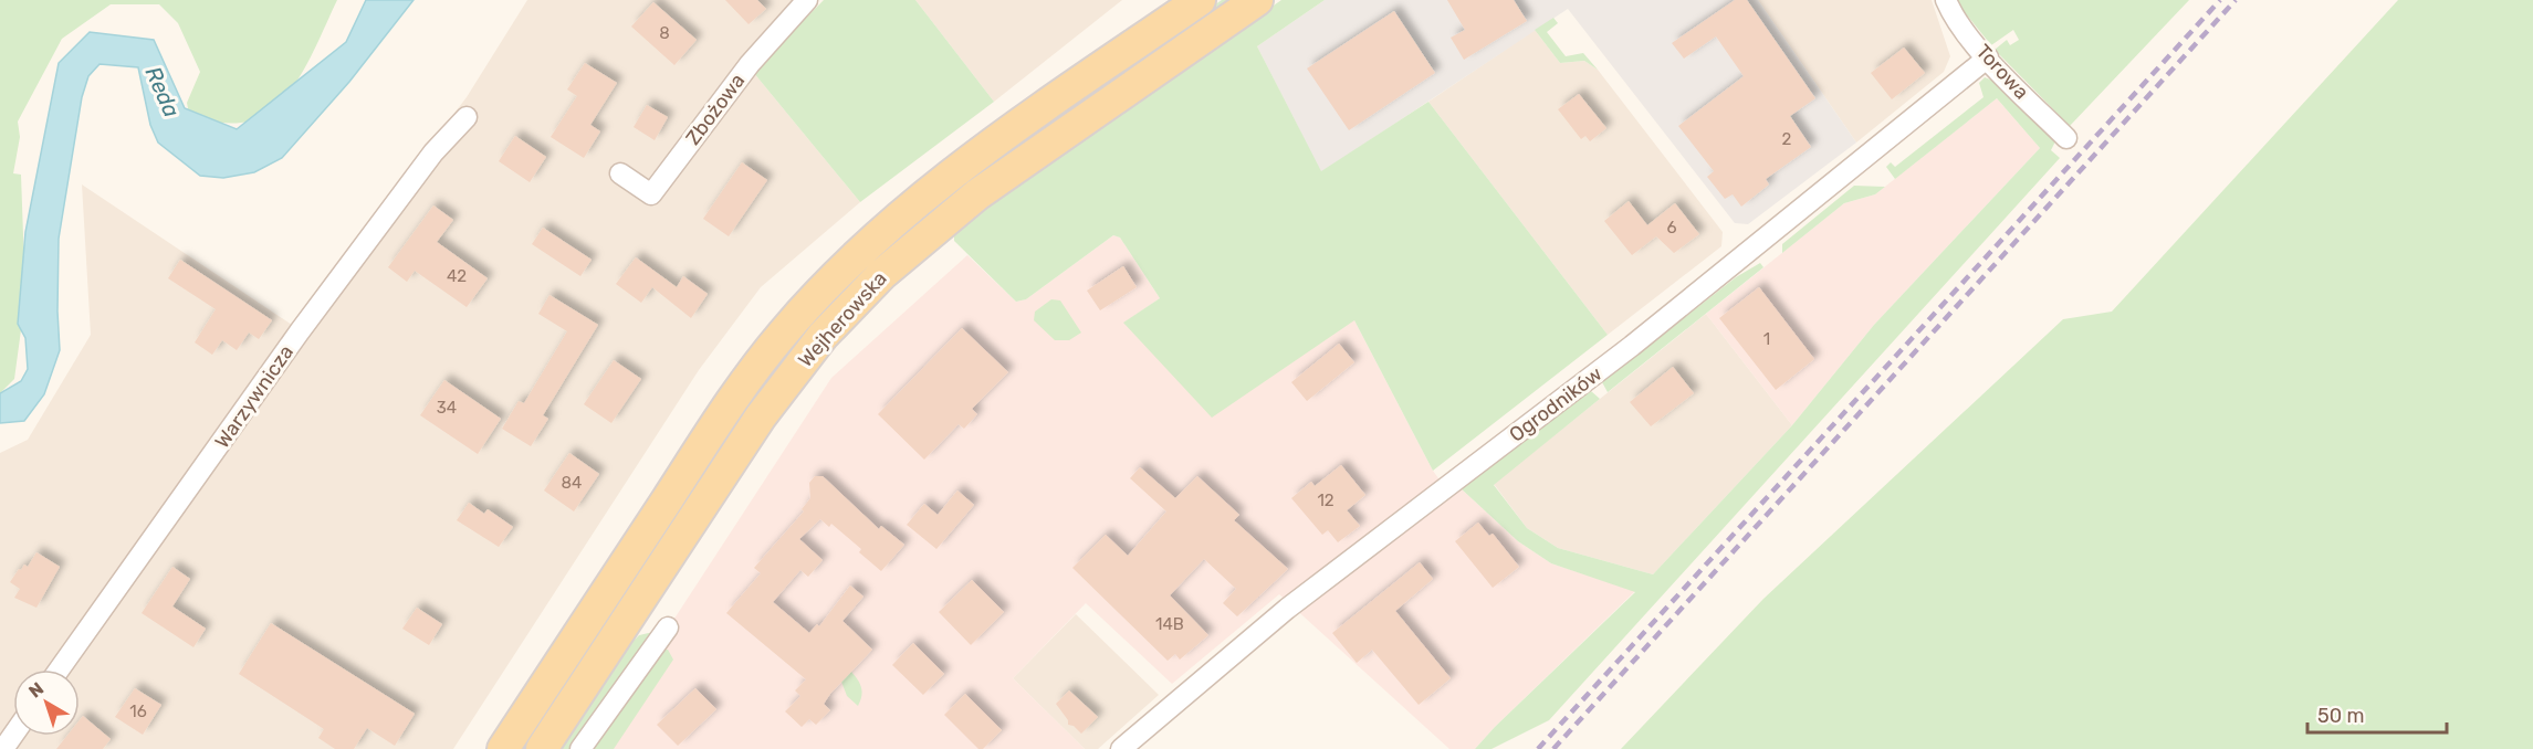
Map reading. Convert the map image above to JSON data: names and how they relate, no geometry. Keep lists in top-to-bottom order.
{
  "streets": {
    "main road": ["Wejherowska"],
    "street": [
      "Torowa",
      "Zbożowa",
      "Warzywnicza",
      "Ogrodników"
    ]
  },
  "crossings": [
    ["Torowa", "Ogrodników"]
  ],
  "water": ["Reda"],
  "house_numbers": [
    "8",
    "2",
    "6",
    "42",
    "1",
    "34",
    "84",
    "12",
    "14B",
    "16"
  ],
  "scale_bar": "50 m",
  "north": "top left"
}
